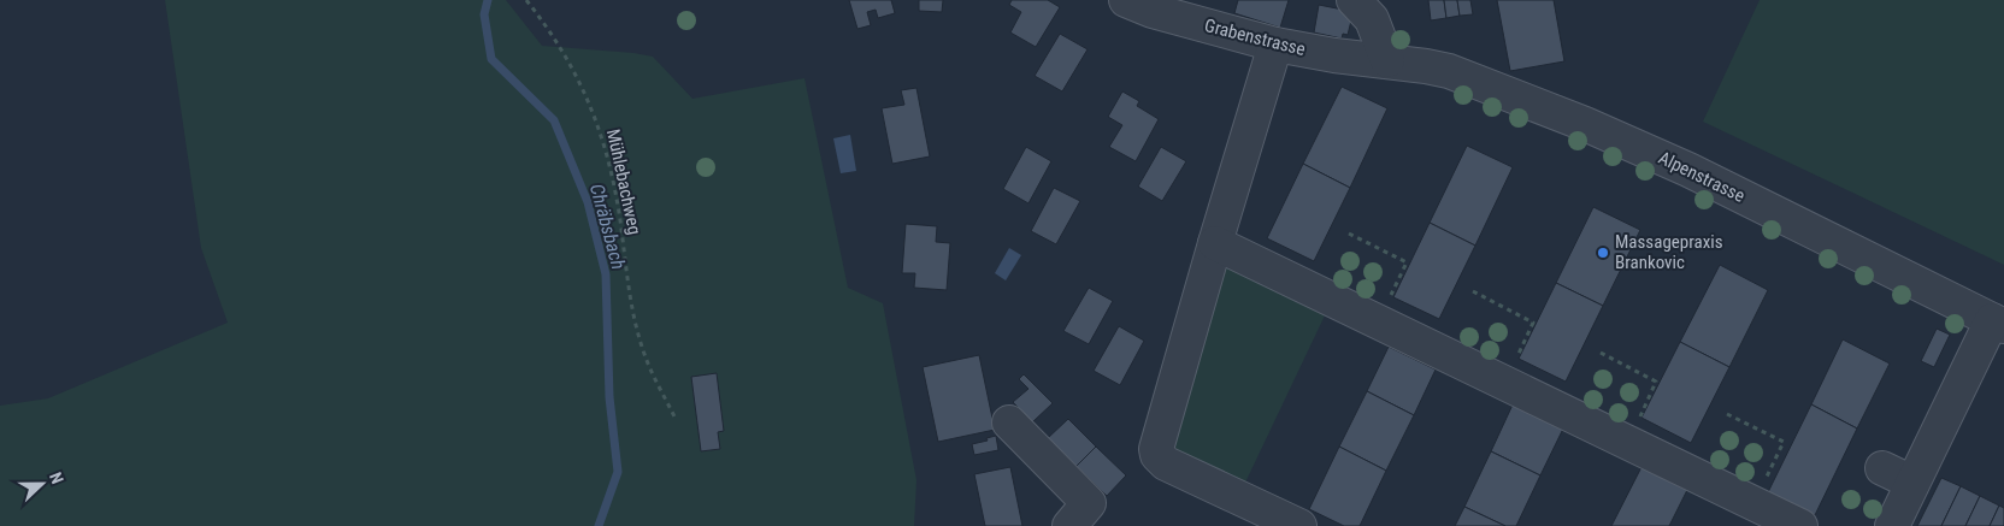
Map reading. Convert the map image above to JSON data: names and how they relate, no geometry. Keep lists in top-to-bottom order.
{
  "streets": {
    "street": ["Grabenstrasse", "Alpenstrasse"],
    "path": ["Mühlebachweg"]
  },
  "crossings": [
    ["Grabenstrasse", "Alpenstrasse"]
  ],
  "water": ["Chräbsbach"],
  "places": ["Massagepraxis Brankovic"],
  "north": "right"
}
